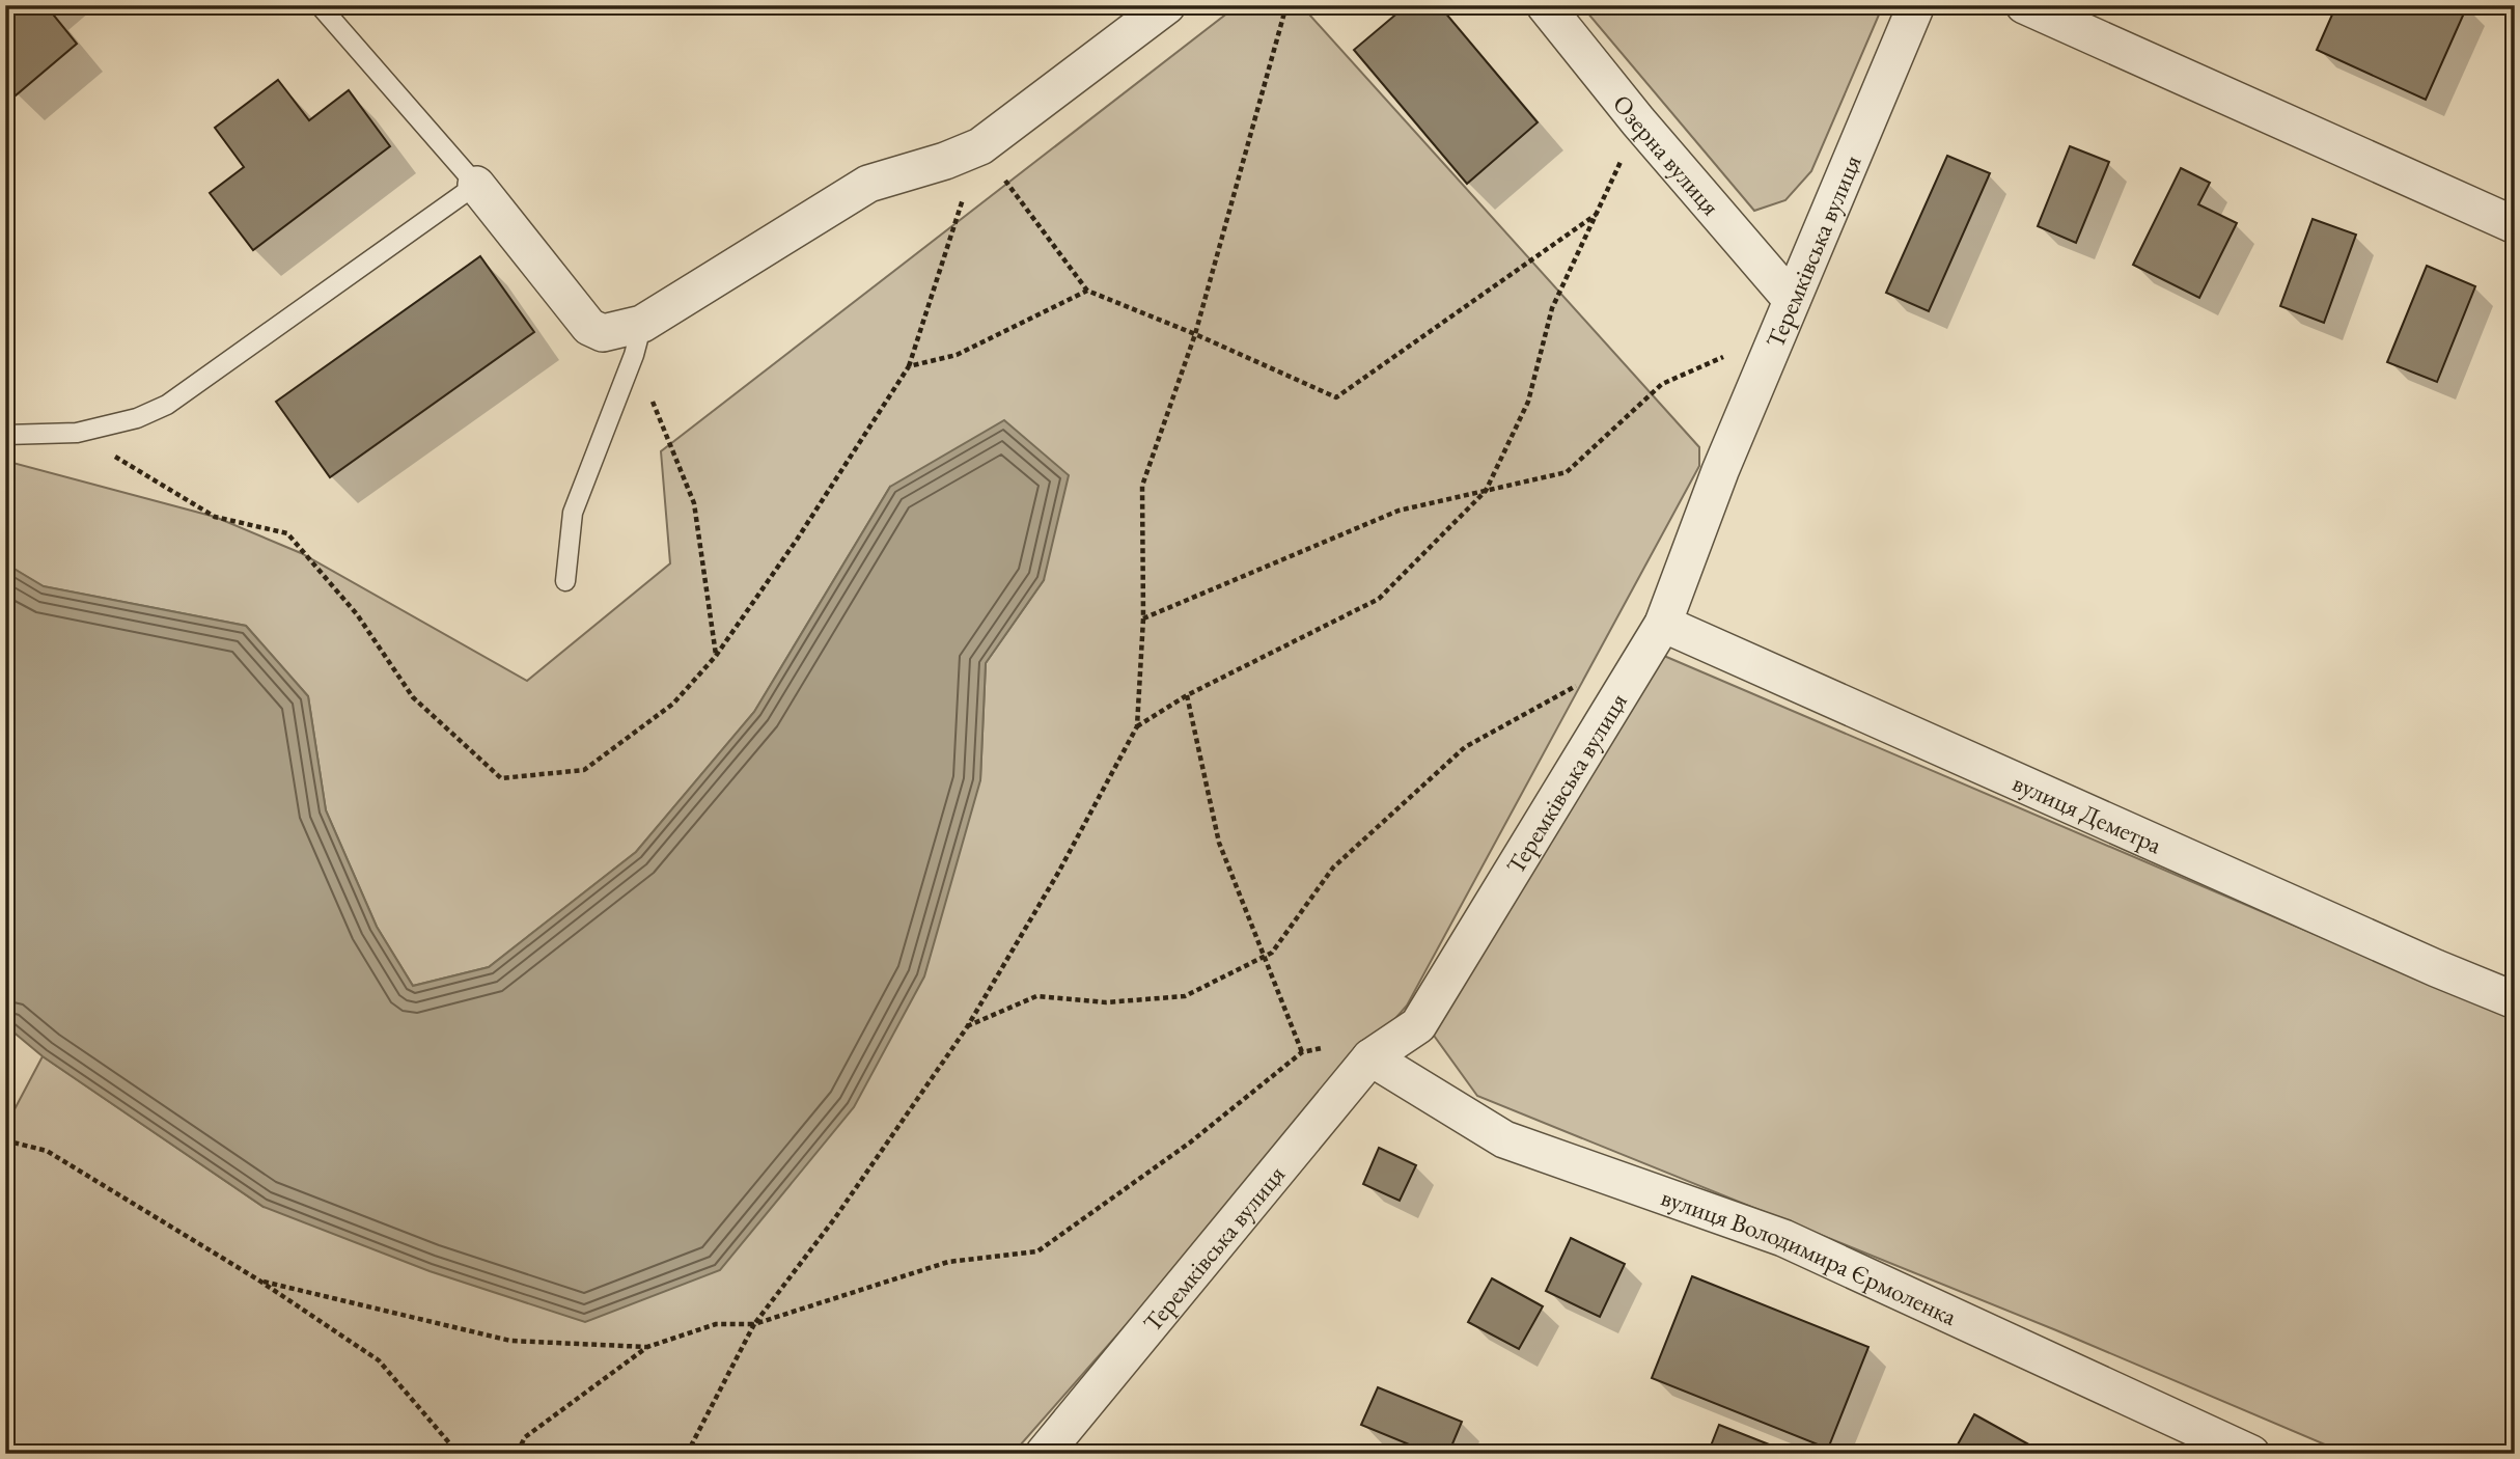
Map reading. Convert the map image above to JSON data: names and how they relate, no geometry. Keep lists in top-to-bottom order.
{
  "streets": {
    "street": [
      "Озерна вулиця",
      "Теремківська вулиця",
      "вулиця Деметра",
      "вулиця Володимира Єрмоленка"
    ]
  },
  "crossings": [
    ["Озерна вулиця", "Теремківська вулиця"],
    ["Теремківська вулиця", "вулиця Деметра"],
    ["Теремківська вулиця", "вулиця Володимира Єрмоленка"]
  ]
}
